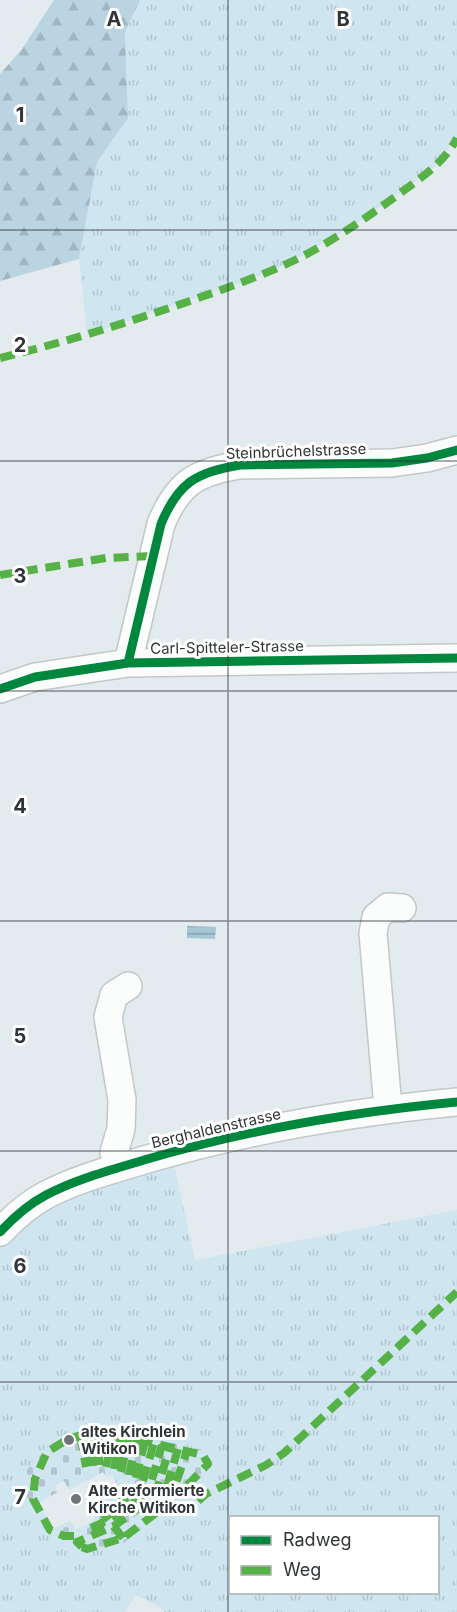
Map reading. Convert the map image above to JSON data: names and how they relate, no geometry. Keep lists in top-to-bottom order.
{
  "streets": {
    "street": ["Steinbrüchelstrasse", "Carl-Spitteler-Strasse", "Berghaldenstrasse"]
  },
  "crossings": [
    ["Steinbrüchelstrasse", "Carl-Spitteler-Strasse"]
  ],
  "places": ["altes Kirchlein Witikon", "Alte reformierte Kirche Witikon"],
  "legend": ["Radweg", "Weg"],
  "grid": {
    "columns": ["A", "B"],
    "rows": [
      "1",
      "2",
      "3",
      "4",
      "5",
      "6",
      "7"
    ]
  }
}
